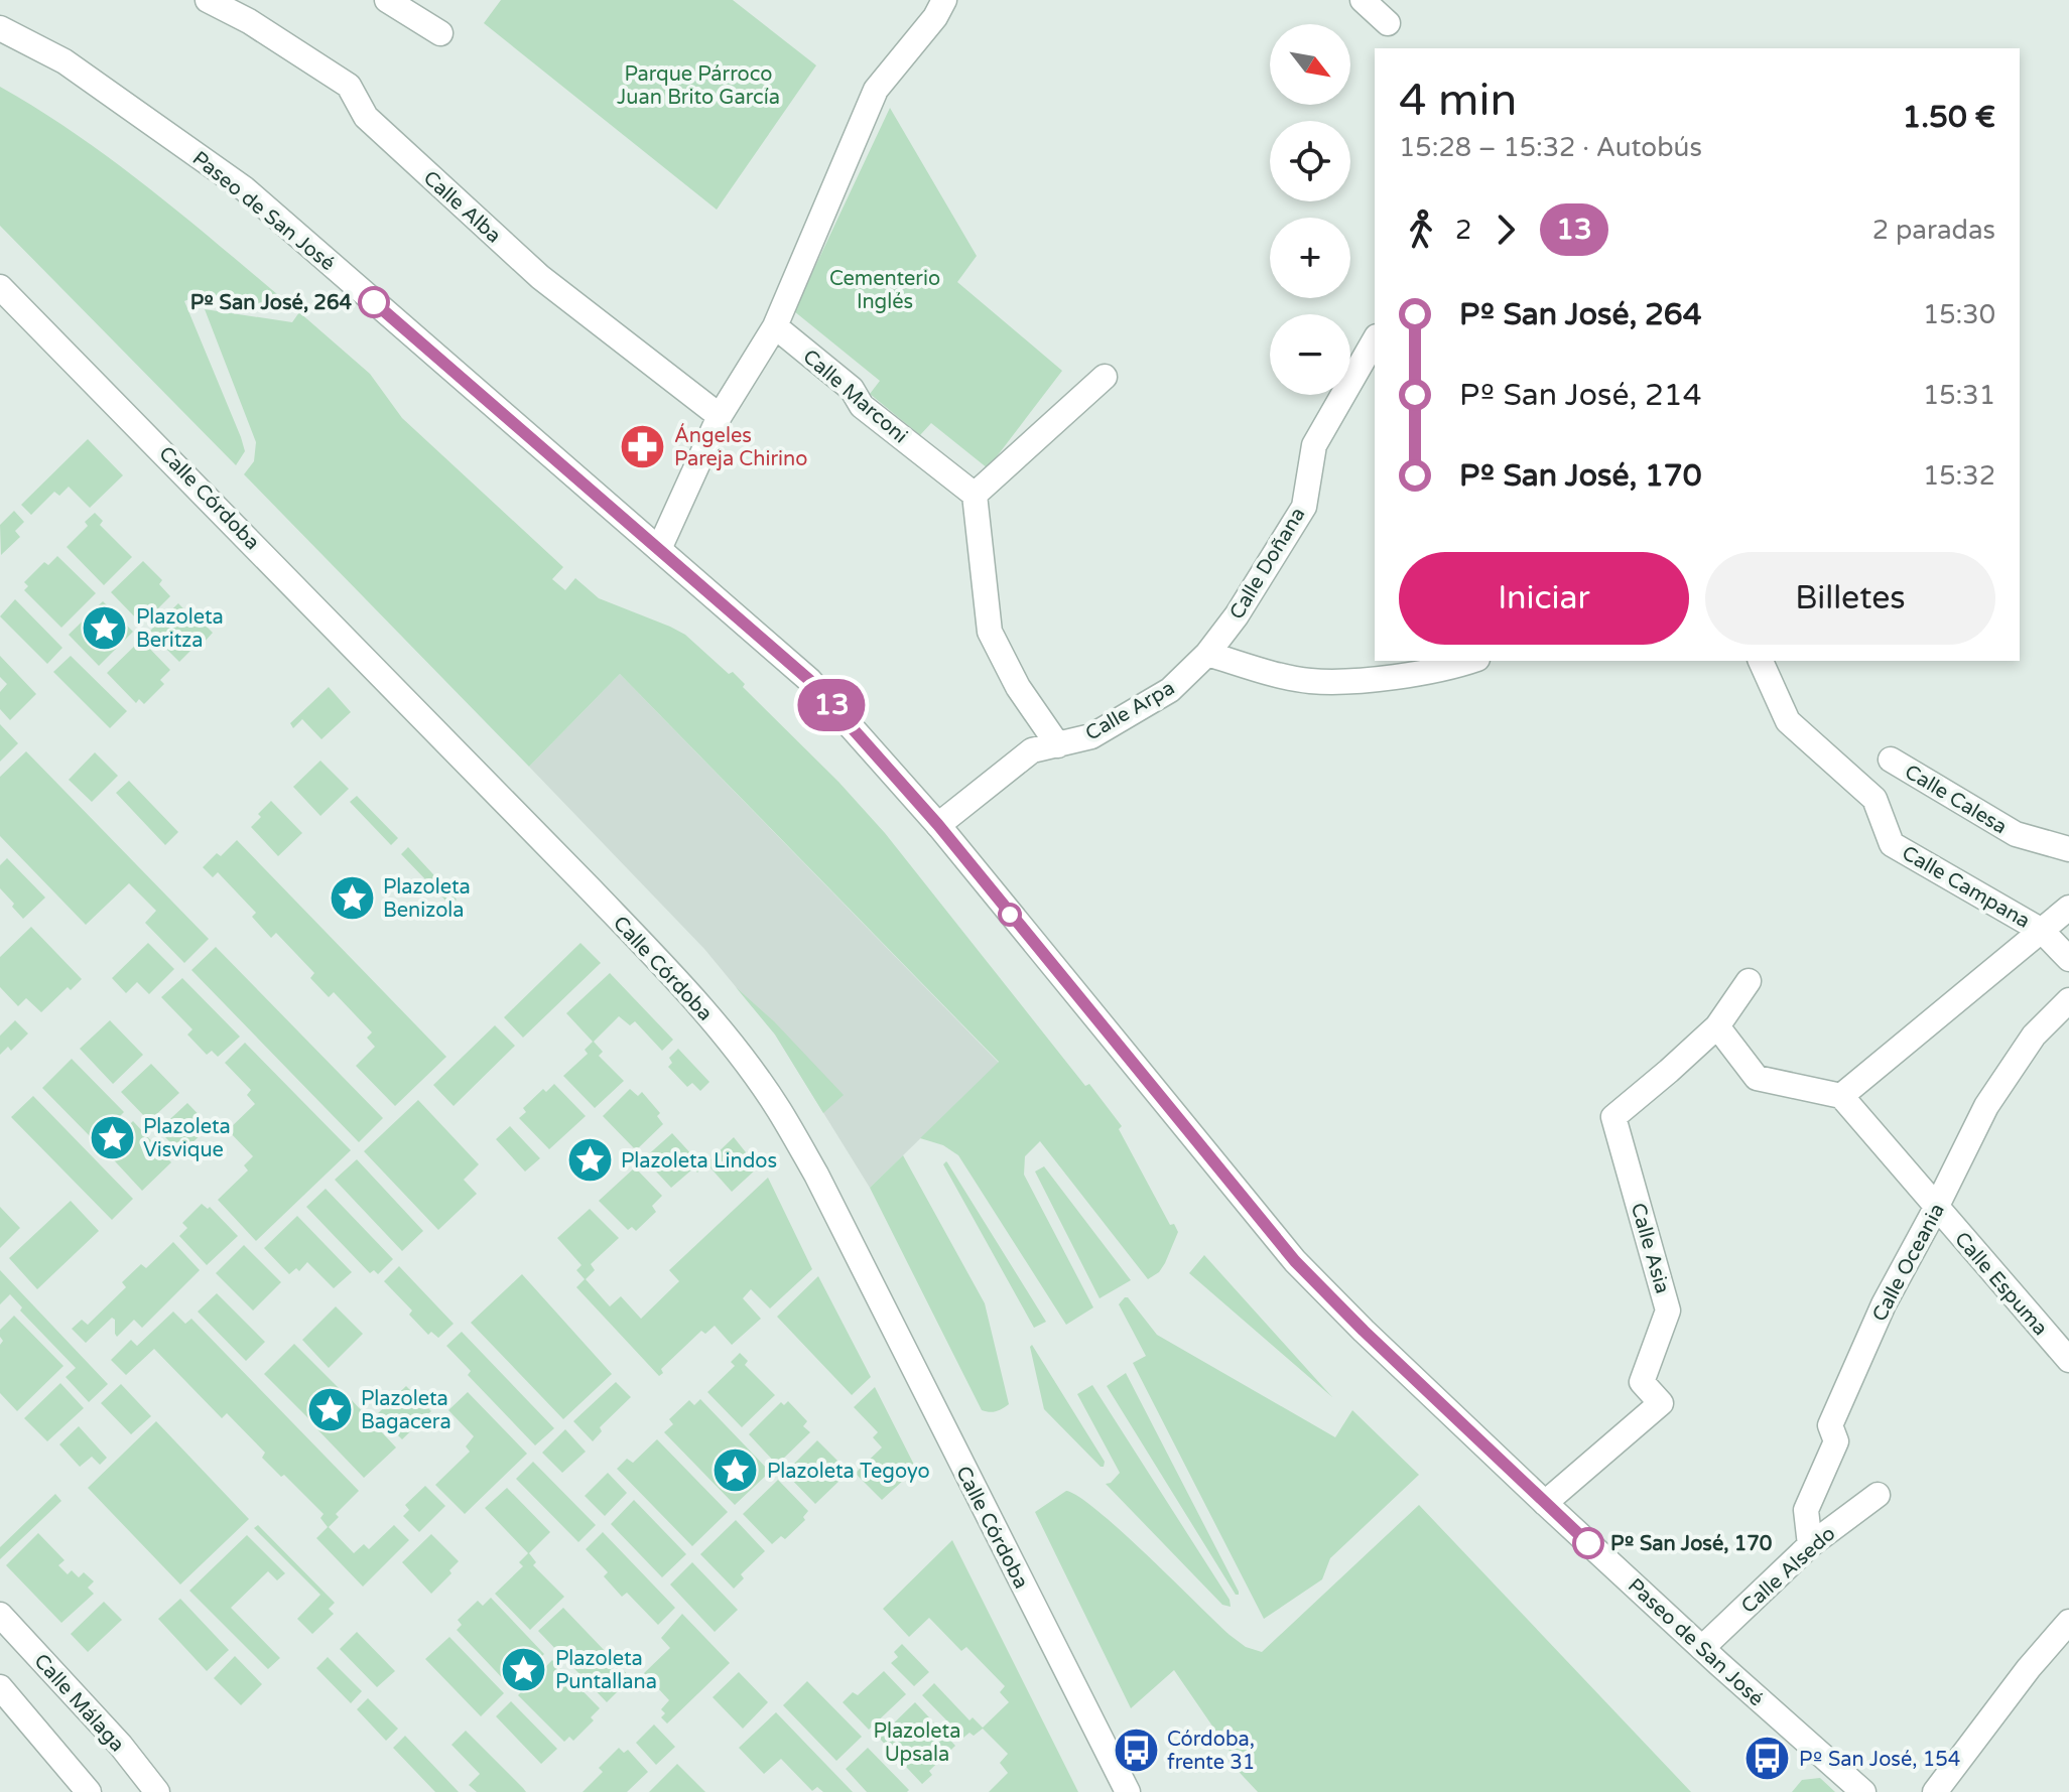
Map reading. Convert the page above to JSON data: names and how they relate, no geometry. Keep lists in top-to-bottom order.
{
  "streets": {
    "street": [
      "Calle Alba",
      "Paseo de San José",
      "Calle Marconi",
      "Calle Córdoba",
      "Calle Doñana",
      "Calle Arpa",
      "Calle Calesa",
      "Calle Campana",
      "Calle Asia",
      "Calle Oceania",
      "Calle Espuma",
      "Calle Alsedo",
      "Calle Málaga"
    ]
  },
  "crossings": [
    ["Paseo de San José", "Calle Arpa"],
    ["Paseo de San José", "Calle Asia"],
    ["Paseo de San José", "Calle Alsedo"],
    ["Calle Doñana", "Calle Arpa"],
    ["Calle Oceania", "Calle Espuma"],
    ["Calle Oceania", "Calle Alsedo"]
  ],
  "parks": ["Parque Párroco Juan Brito García", "Cementerio Inglés", "Plazoleta Upsala"],
  "places": {
    "other": ["Pº San José, 264", "Pº San José, 170"],
    "pharmacy": ["Ángeles Pareja Chirino"],
    "place": [
      "Plazoleta Beritza",
      "Plazoleta Benizola",
      "Plazoleta Visvique",
      "Plazoleta Lindos",
      "Plazoleta Bagacera",
      "Plazoleta Tegoyo",
      "Plazoleta Puntallana"
    ],
    "bus stop": ["Córdoba, frente 31", "Pº San José, 154"]
  },
  "lines": ["bus line 13"],
  "north": "bottom right",
  "page": {
    "on_map": "13",
    "map_buttons": ["+", "−"],
    "heading": ["4 min", "15:28 – 15:32 · Autobús", "1.50 €"],
    "legs": ["2", "13", "2 paradas"],
    "list": [
      {
        "name": "Pº San José, 264",
        "value": "15:30"
      },
      {
        "name": "Pº San José, 214",
        "value": "15:31"
      },
      {
        "name": "Pº San José, 170",
        "value": "15:32"
      }
    ],
    "buttons": ["Iniciar", "Billetes"]
  }
}
